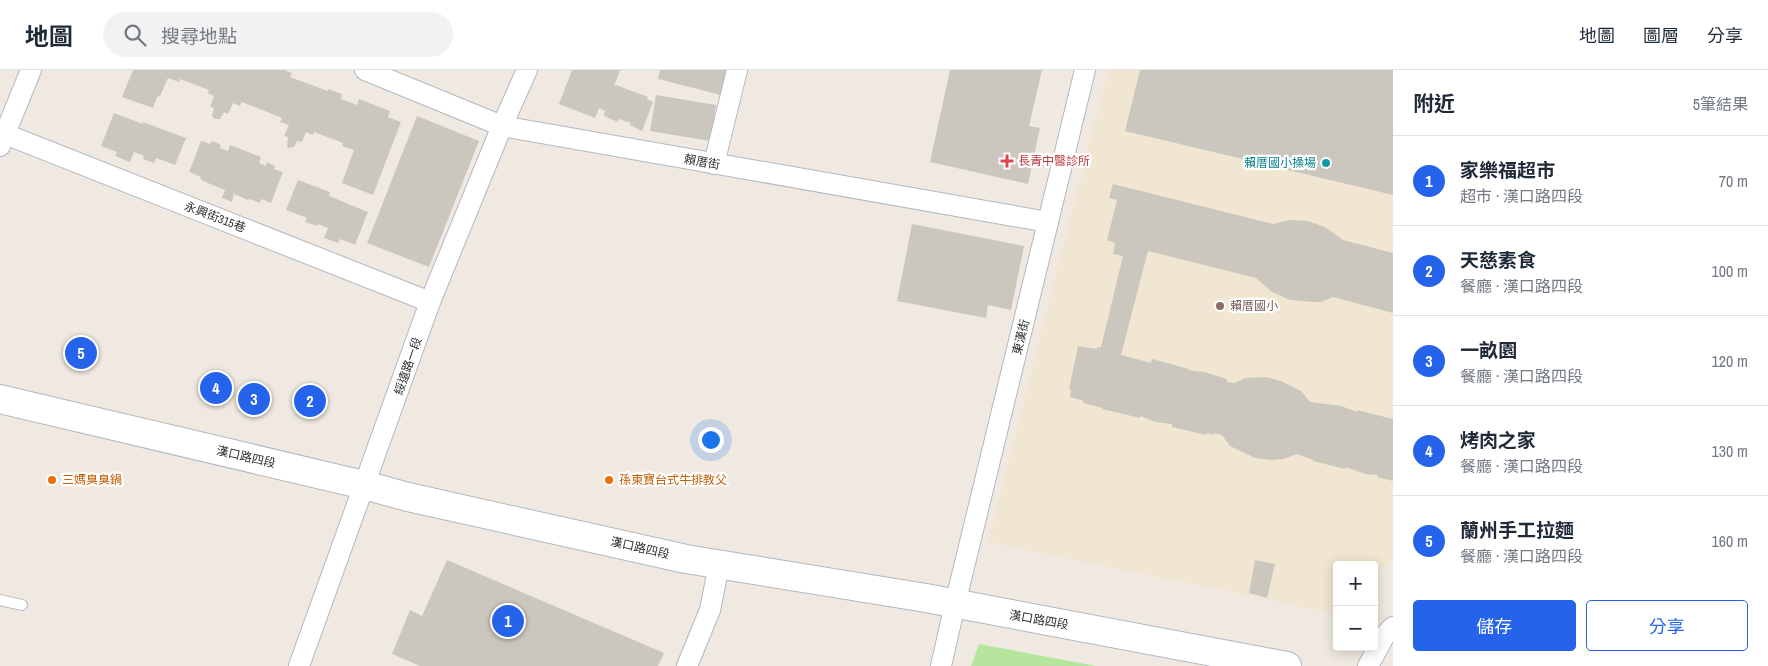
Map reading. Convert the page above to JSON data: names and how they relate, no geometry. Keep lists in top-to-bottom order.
{
  "streets": {
    "street": [
      "賴厝街",
      "永興街315巷",
      "東漢街",
      "綏遠路一段",
      "漢口路四段"
    ]
  },
  "crossings": [
    ["賴厝街", "東漢街"],
    ["賴厝街", "綏遠路一段"],
    ["永興街315巷", "綏遠路一段"],
    ["東漢街", "漢口路四段"],
    ["綏遠路一段", "漢口路四段"]
  ],
  "places": {
    "health": ["長青中醫診所"],
    "other": [
      "賴厝國小操場",
      "賴厝國小",
      "三媽臭臭鍋",
      "孫東寶台式牛排教父"
    ]
  },
  "page": {
    "header": "地圖",
    "search": "搜尋地點",
    "nav": ["地圖", "圖層", "分享"],
    "heading": ["附近", "5筆結果"],
    "list": [
      {
        "mark": "1",
        "name": "家樂福超市",
        "note": "超市 · 漢口路四段",
        "value": "70 m"
      },
      {
        "mark": "2",
        "name": "天慈素食",
        "note": "餐廳 · 漢口路四段",
        "value": "100 m"
      },
      {
        "mark": "3",
        "name": "一畝園",
        "note": "餐廳 · 漢口路四段",
        "value": "120 m"
      },
      {
        "mark": "4",
        "name": "烤肉之家",
        "note": "餐廳 · 漢口路四段",
        "value": "130 m"
      },
      {
        "mark": "5",
        "name": "蘭州手工拉麵",
        "note": "餐廳 · 漢口路四段",
        "value": "160 m"
      }
    ],
    "pins": [
      "5",
      "4",
      "3",
      "2",
      "1"
    ],
    "map_buttons": ["+", "−"],
    "buttons": ["儲存", "分享"]
  }
}
